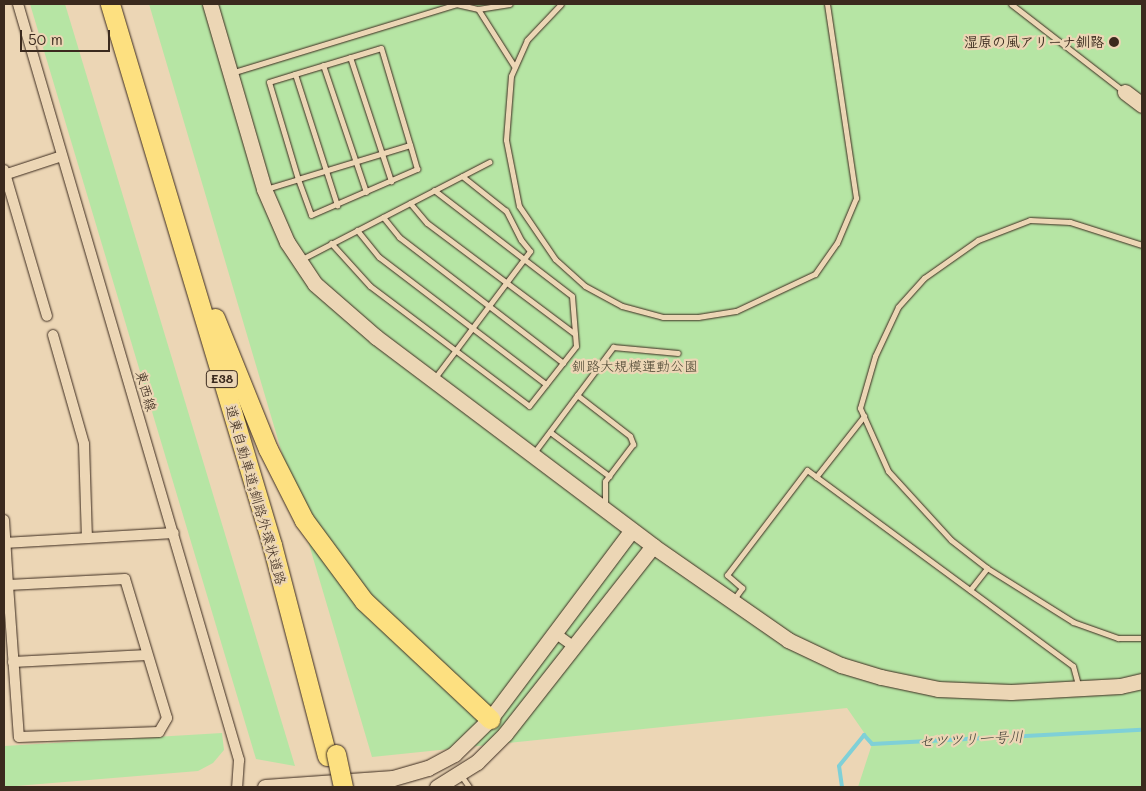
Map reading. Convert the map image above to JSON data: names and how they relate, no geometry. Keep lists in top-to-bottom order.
{
  "streets": {
    "highway": ["E38", "道東自動車道;釧路外環状道路"],
    "street": ["東西線"]
  },
  "water": ["セツツリ一号川"],
  "parks": ["釧路大規模運動公園"],
  "places": ["湿原の風アリーナ釧路"],
  "scale_bar": "50 m"
}
